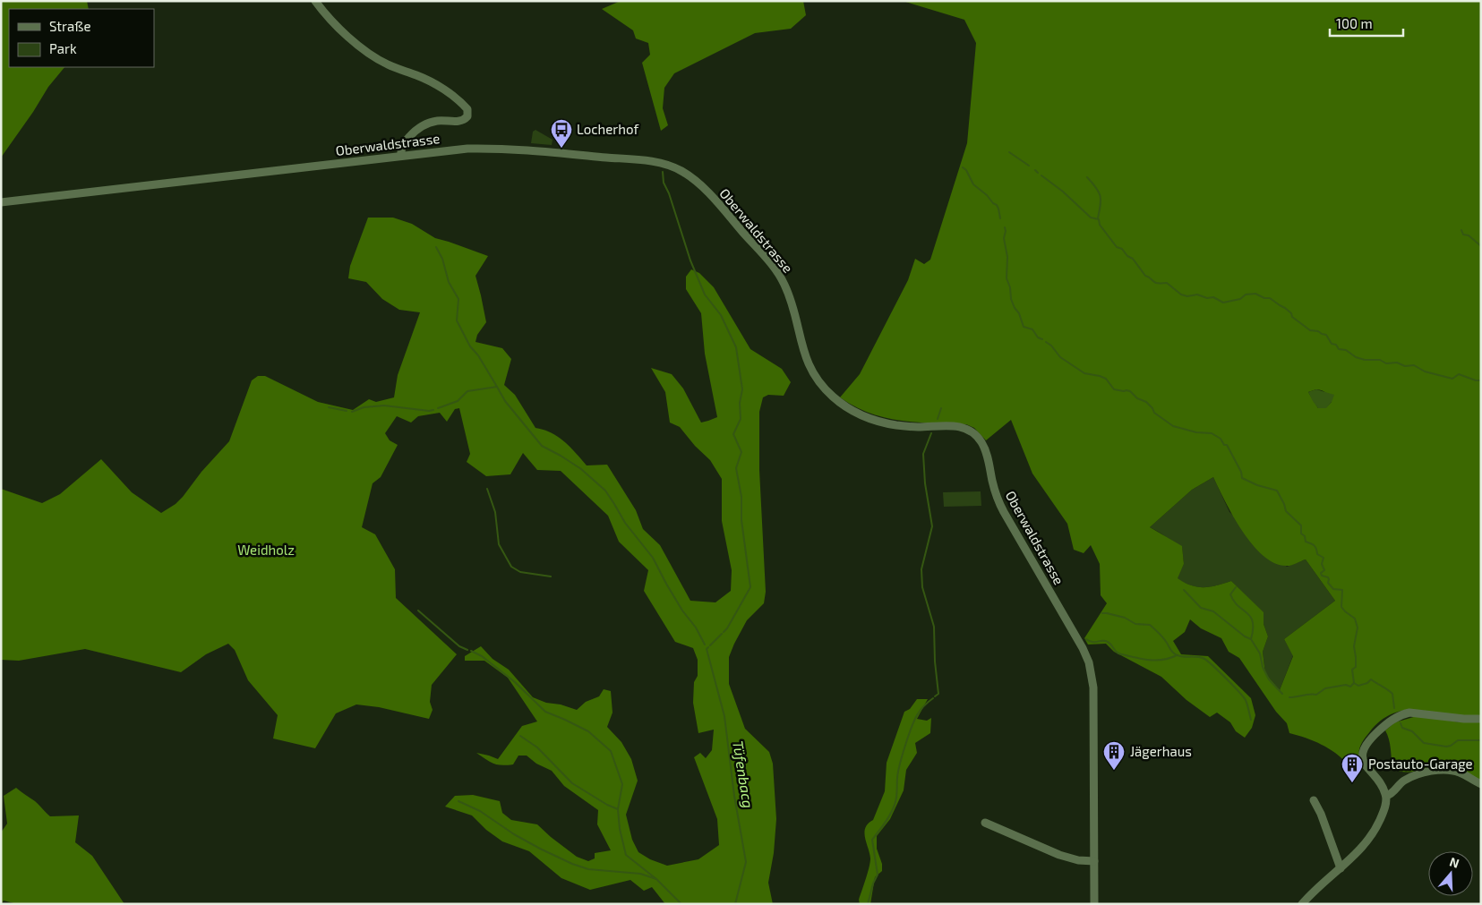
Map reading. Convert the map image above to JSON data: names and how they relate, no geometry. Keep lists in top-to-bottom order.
{
  "streets": {
    "street": ["Oberwaldstrasse"]
  },
  "water": ["Tüfenbacg"],
  "parks": ["Weidholz"],
  "places": {
    "bus stop": ["Locherhof"],
    "building": ["Jägerhaus", "Postauto-Garage"]
  },
  "legend": ["Straße", "Park"],
  "scale_bar": "100 m",
  "north": "top"
}
